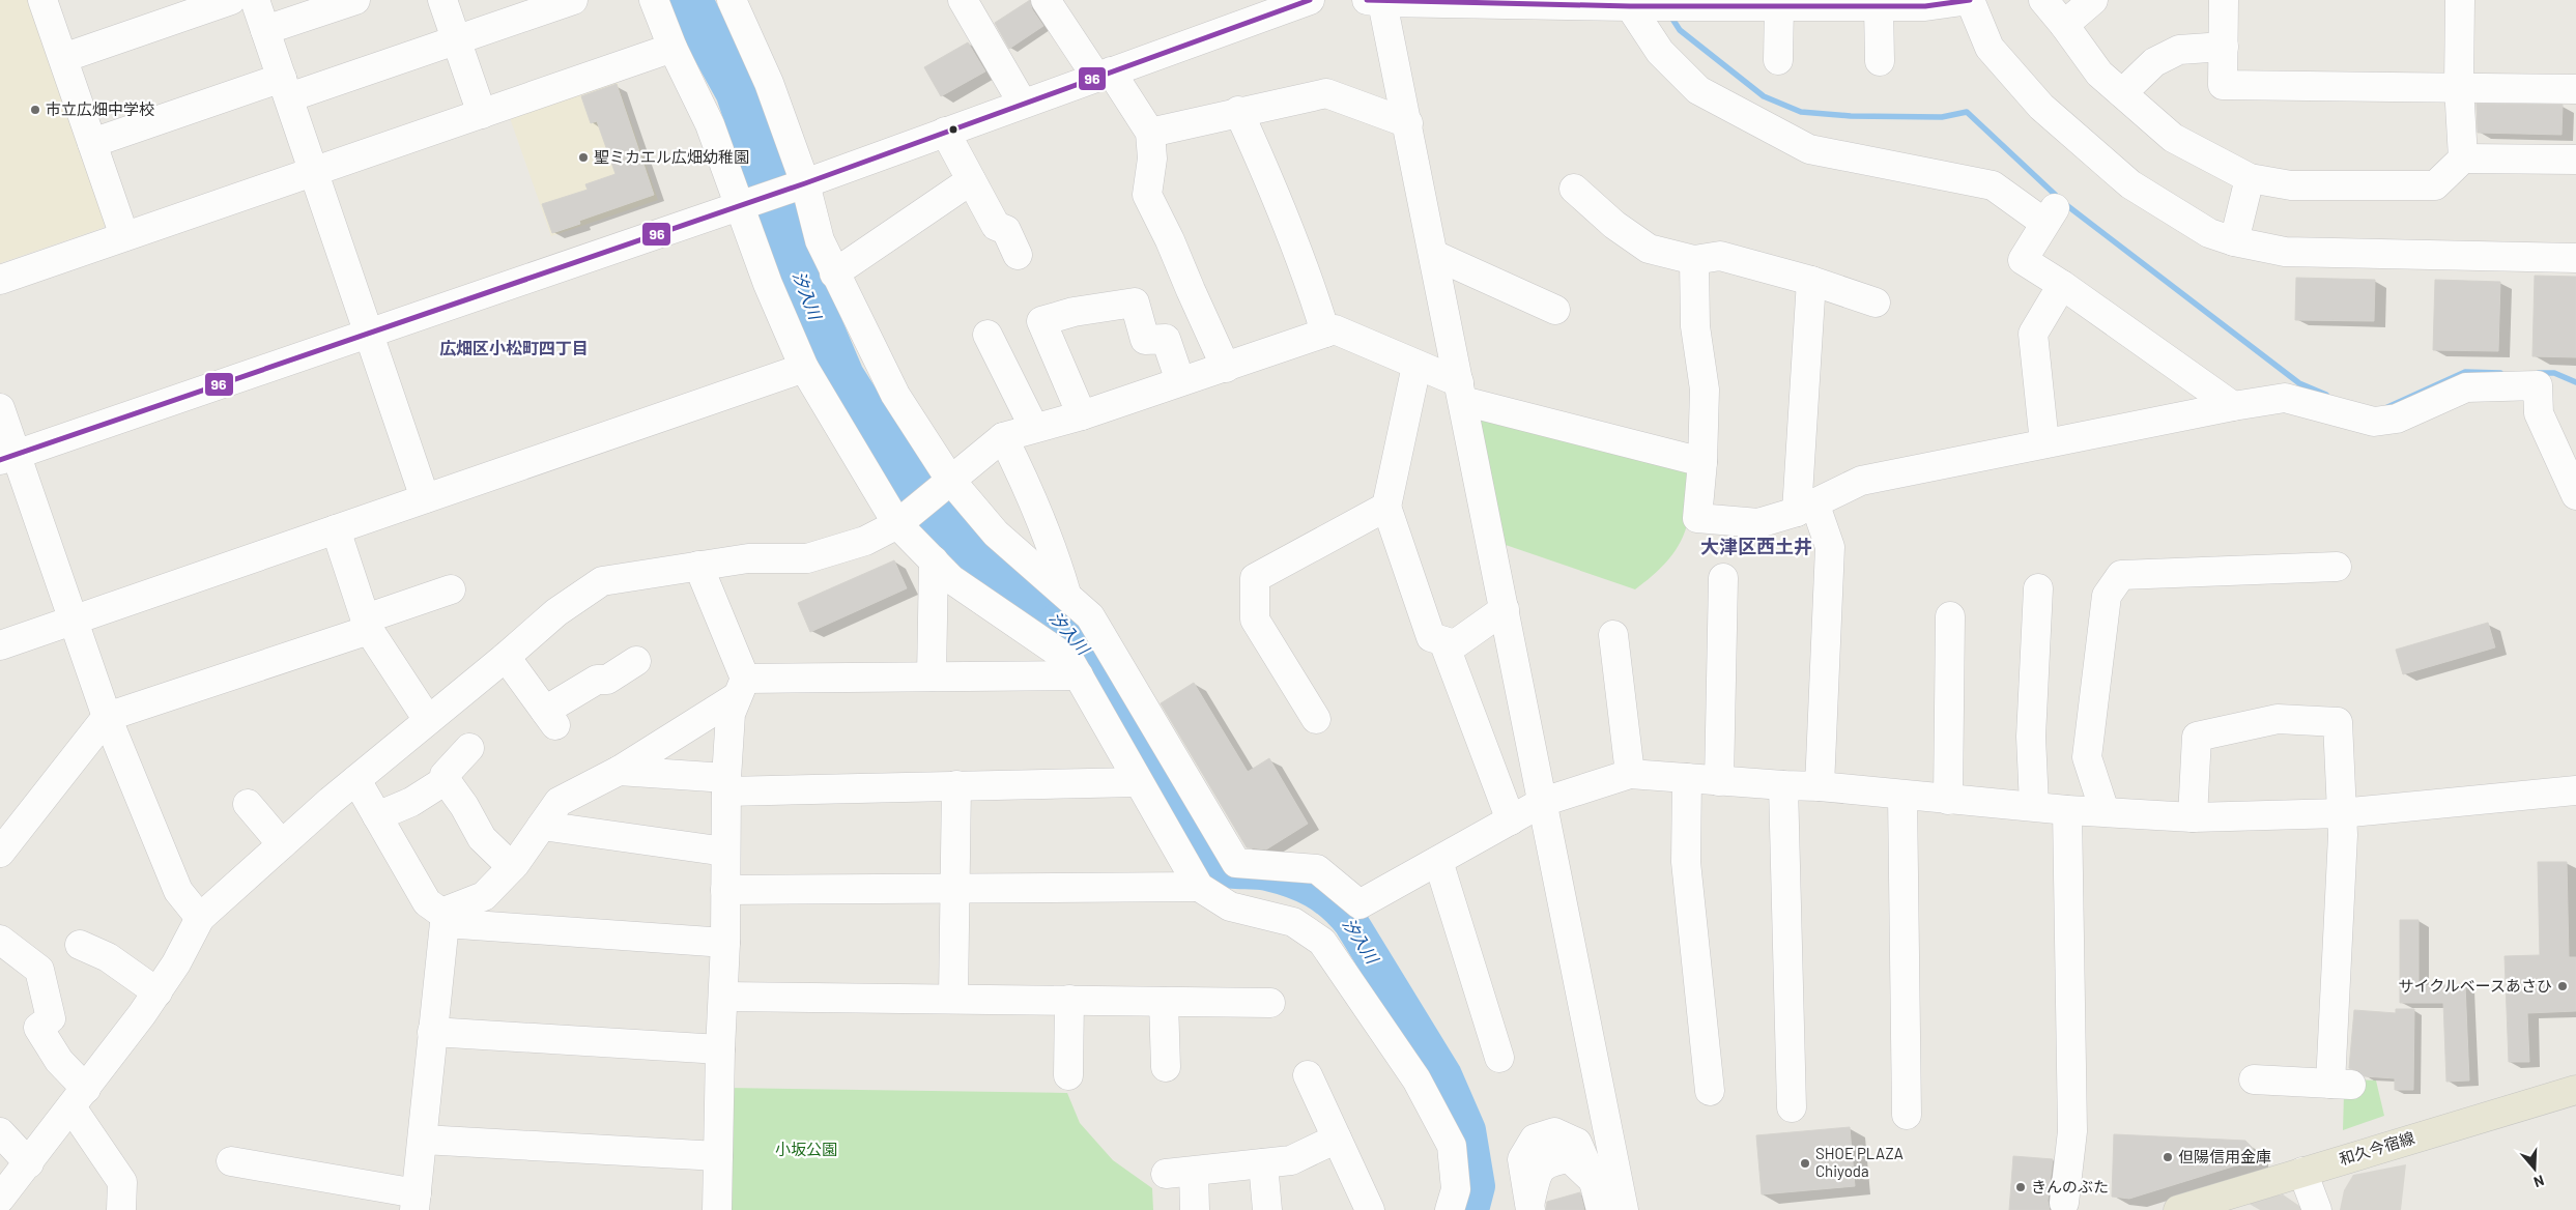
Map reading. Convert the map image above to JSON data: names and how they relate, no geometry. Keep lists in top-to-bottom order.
{
  "streets": {
    "main road": ["和久今宿線"]
  },
  "districts": ["広畑区小松町四丁目", "大津区西土井"],
  "water": ["汐入川"],
  "parks": ["小坂公園"],
  "places": [
    "市立広畑中学校",
    "聖ミカエル広畑幼稚園",
    "サイクルベースあさひ",
    "但陽信用金庫",
    "SHOE PLAZA Chiyoda",
    "きんのぶた"
  ],
  "lines": ["transit line 96"],
  "north": "bottom"
}
